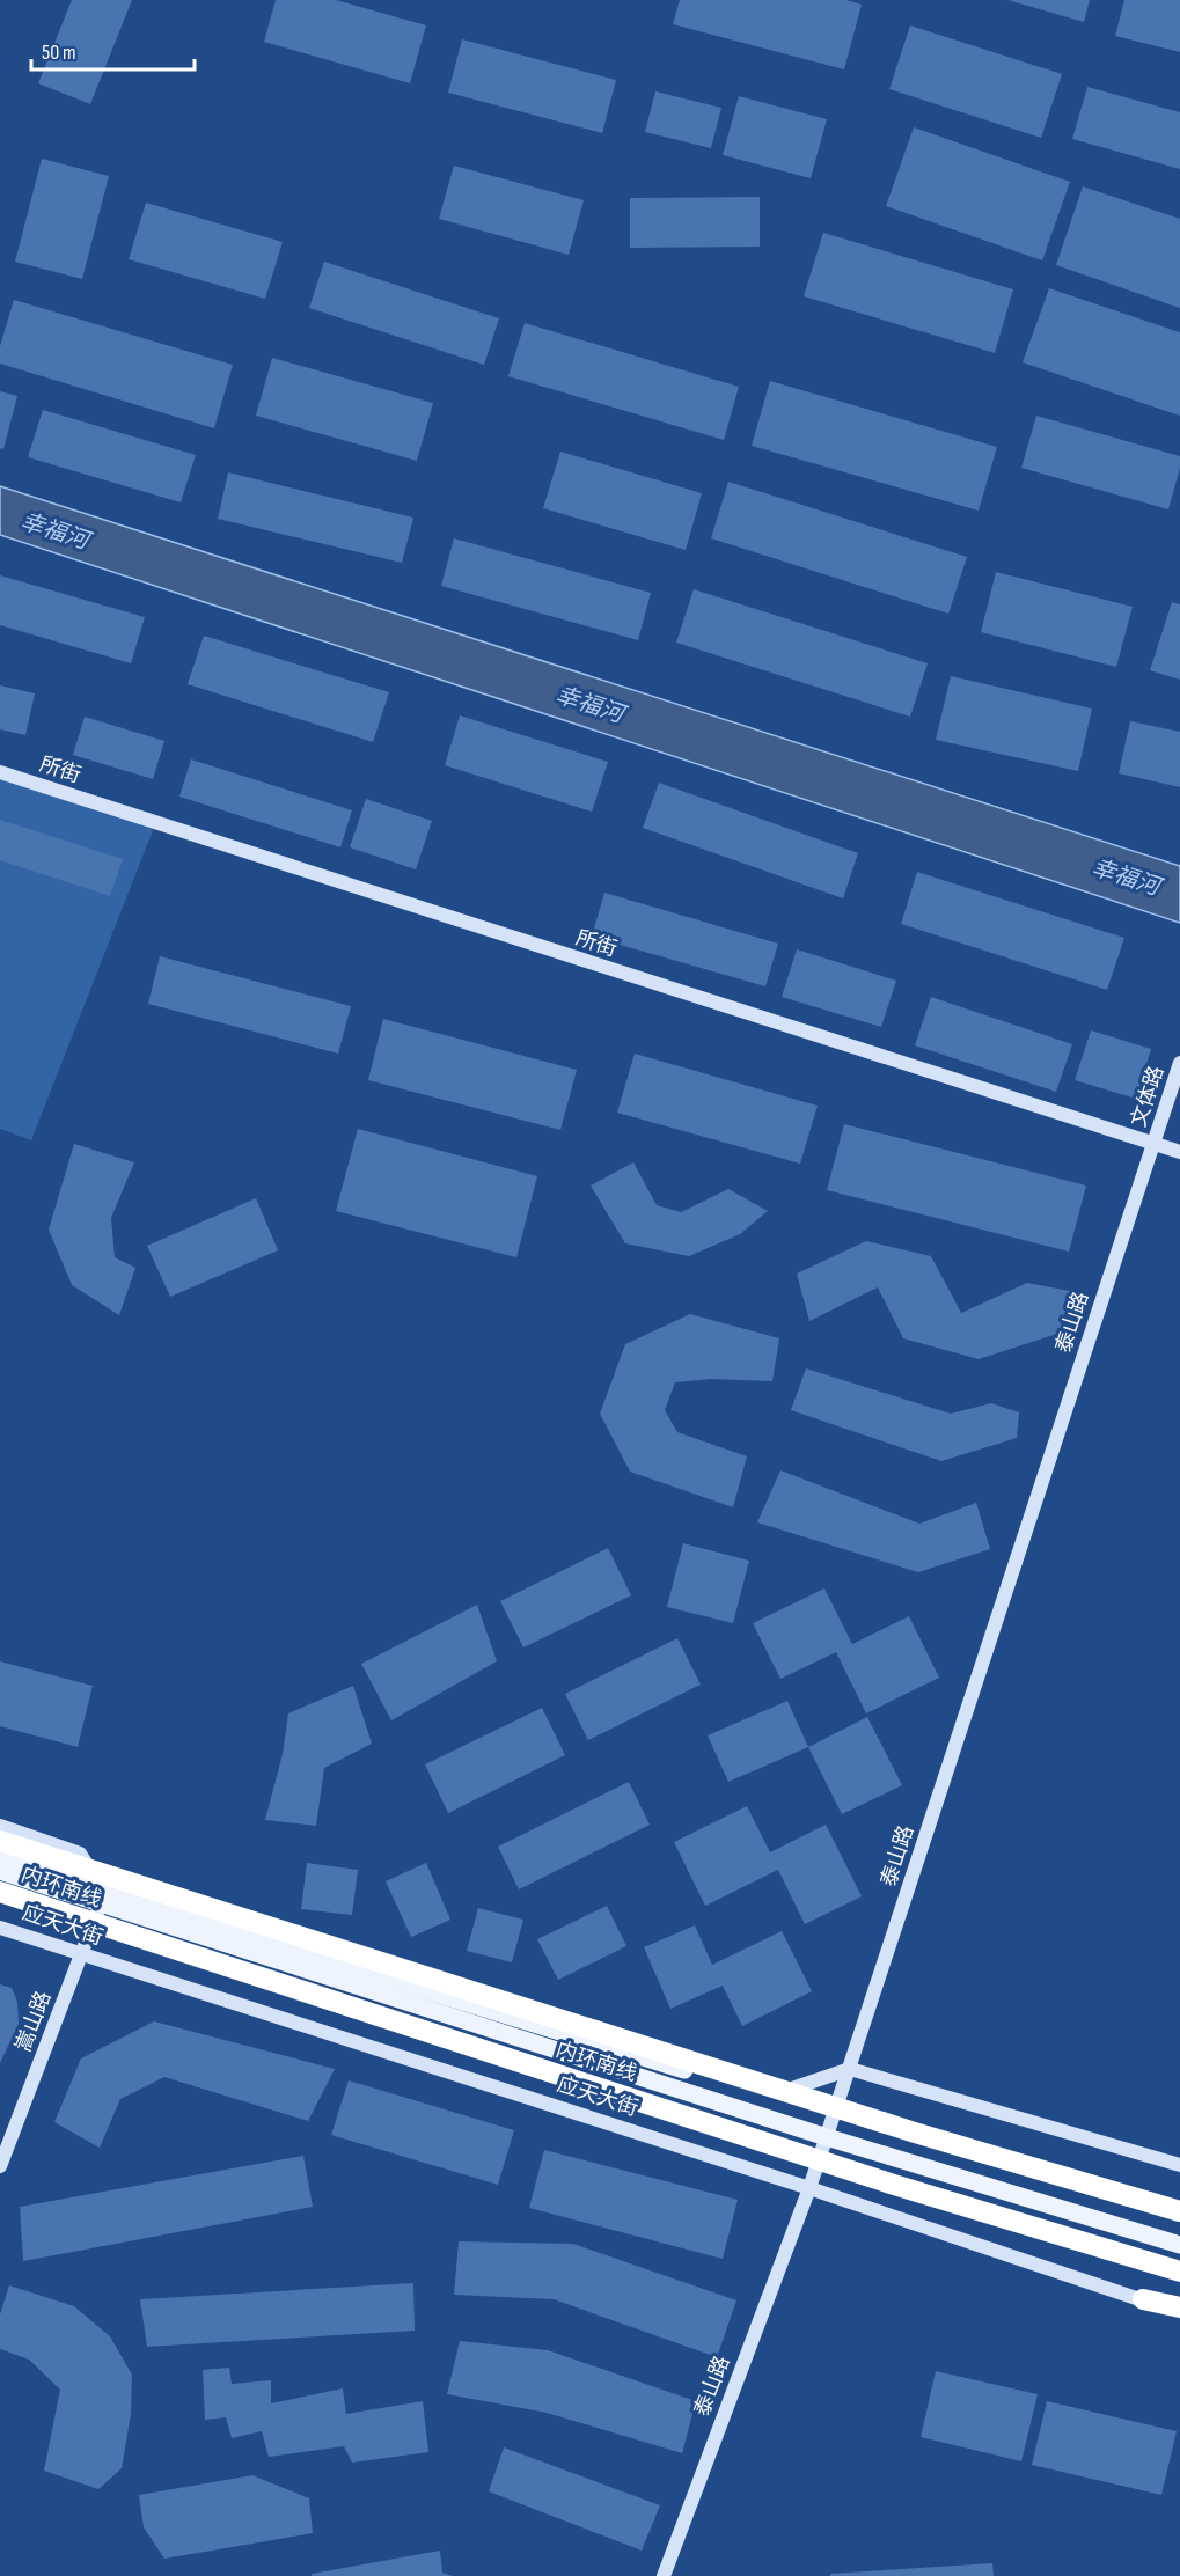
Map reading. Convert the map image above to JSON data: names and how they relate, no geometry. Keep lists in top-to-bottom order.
{
  "streets": {
    "highway": ["内环南线"],
    "main road": ["应天大街"],
    "street": [
      "所街",
      "文体路",
      "泰山路",
      "嵩山路"
    ]
  },
  "crossings": [
    ["所街", "文体路"],
    ["所街", "泰山路"],
    ["文体路", "泰山路"],
    ["泰山路", "应天大街"],
    ["应天大街", "嵩山路"]
  ],
  "water": ["幸福河"],
  "scale_bar": "50 m"
}
